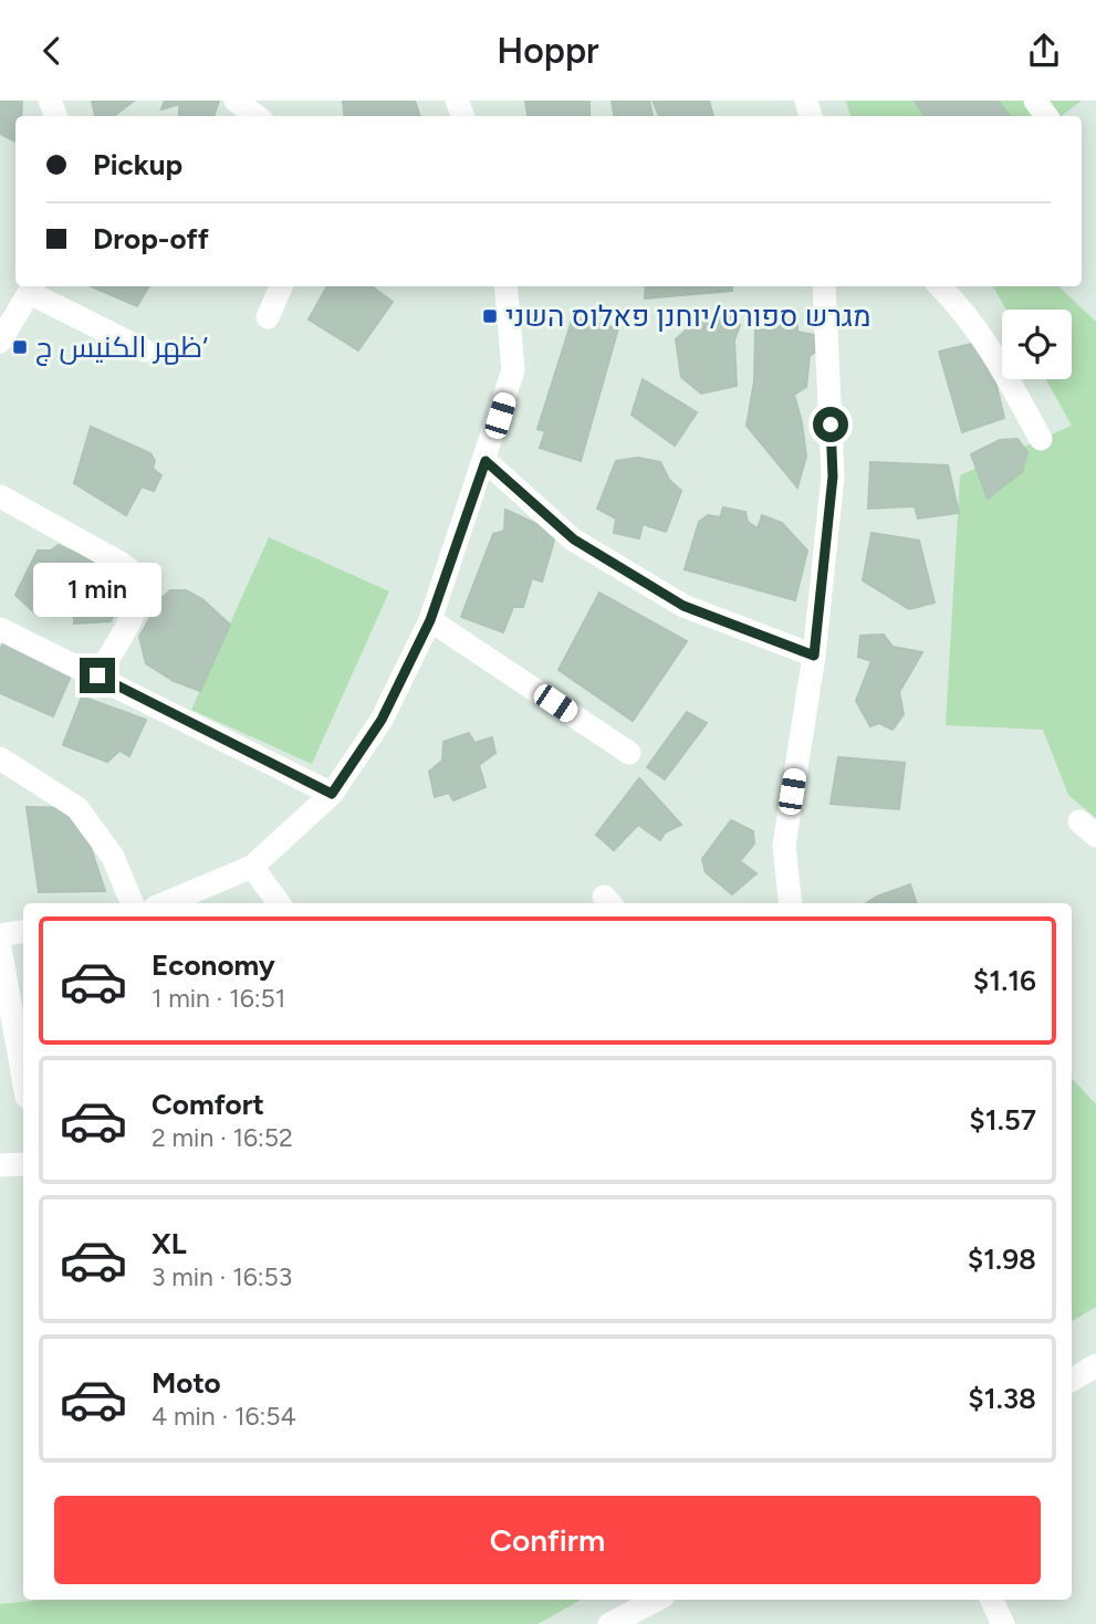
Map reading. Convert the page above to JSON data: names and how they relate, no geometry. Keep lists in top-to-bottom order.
{
  "places": {
    "transit": ["מגרש ספורט/יוחנן פאלוס השני", "ظهر الكنيس ج‘"]
  },
  "page": {
    "header": "Hoppr",
    "banner": ["Pickup", "Drop-off"],
    "bubble": "1 min",
    "list": [
      {
        "name": "Economy",
        "note": "1 min · 16:51",
        "value": "$1.16"
      },
      {
        "name": "Comfort",
        "note": "2 min · 16:52",
        "value": "$1.57"
      },
      {
        "name": "XL",
        "note": "3 min · 16:53",
        "value": "$1.98"
      },
      {
        "name": "Moto",
        "note": "4 min · 16:54",
        "value": "$1.38"
      }
    ],
    "buttons": "Confirm"
  }
}
